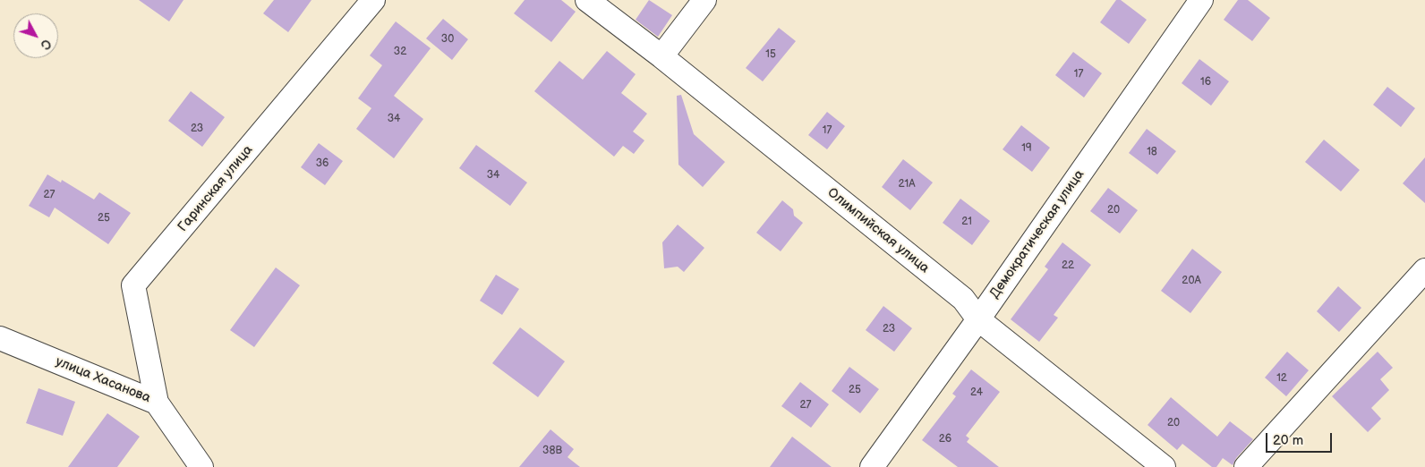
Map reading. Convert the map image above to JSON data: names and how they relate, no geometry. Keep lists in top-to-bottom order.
{
  "streets": {
    "street": [
      "Гаринская улица",
      "Олимпийская улица",
      "Демократическая улица",
      "улица Хасанова"
    ]
  },
  "crossings": [
    ["Гаринская улица", "улица Хасанова"],
    ["Олимпийская улица", "Демократическая улица"]
  ],
  "house_numbers": [
    "30",
    "32",
    "15",
    "17",
    "16",
    "34",
    "23",
    "17",
    "19",
    "18",
    "36",
    "34",
    "21А",
    "27",
    "20",
    "25",
    "21",
    "22",
    "20А",
    "23",
    "12",
    "25",
    "24",
    "27",
    "20",
    "26",
    "38В"
  ],
  "scale_bar": "20 m",
  "north": "bottom right"
}
